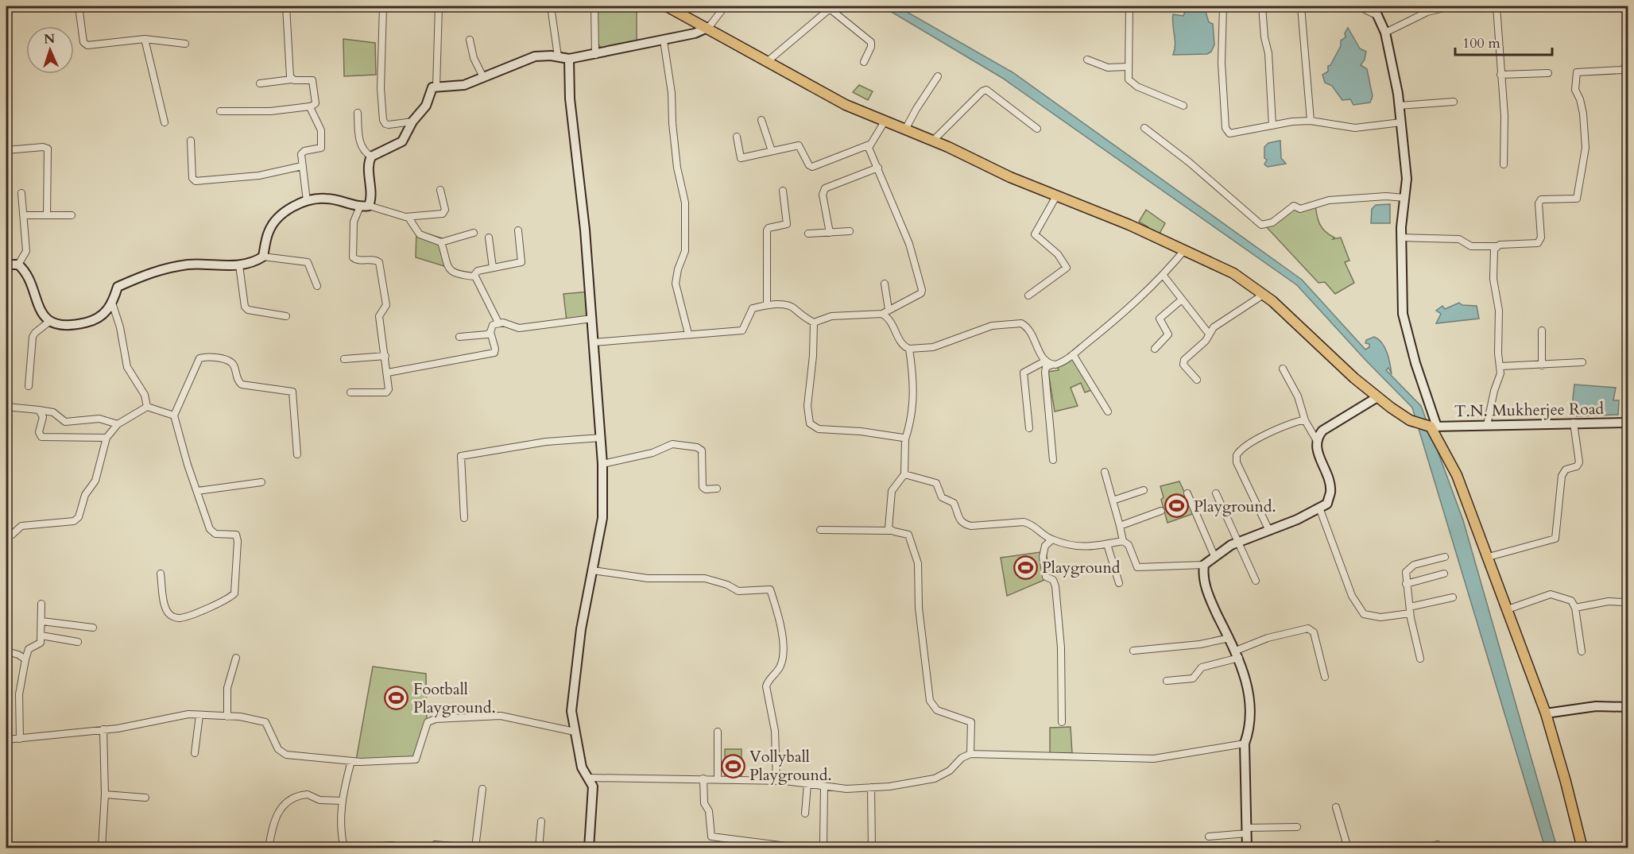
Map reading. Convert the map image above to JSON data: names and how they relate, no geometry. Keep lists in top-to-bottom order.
{
  "streets": {
    "street": ["T.N. Mukherjee Road"]
  },
  "places": {
    "sports": [
      "Playground.",
      "Playground",
      "Football Playground.",
      "Vollyball Playground."
    ]
  },
  "scale_bar": "100 m",
  "north": "top"
}
